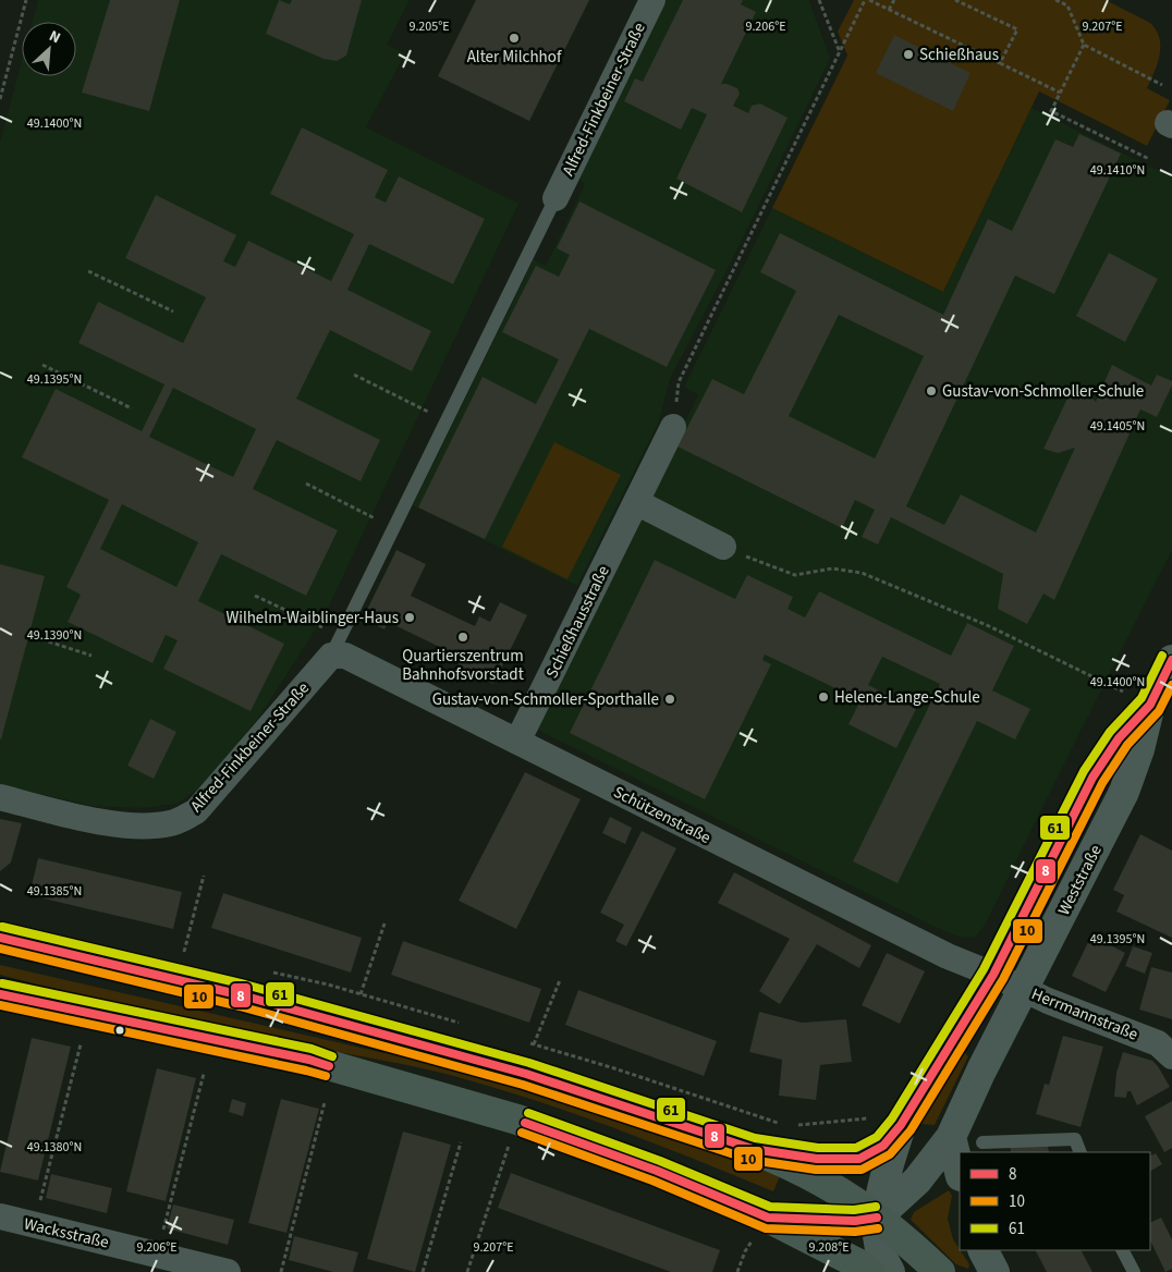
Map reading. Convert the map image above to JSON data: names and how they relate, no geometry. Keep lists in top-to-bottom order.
{
  "streets": {
    "street": [
      "Alfred-Finkbeiner-Straße",
      "Schießhausstraße",
      "Schützenstraße",
      "Weststraße",
      "Herrmannstraße",
      "Wacksstraße"
    ]
  },
  "crossings": [
    ["Alfred-Finkbeiner-Straße", "Schützenstraße"],
    ["Schießhausstraße", "Schützenstraße"],
    ["Schützenstraße", "Weststraße"],
    ["Schützenstraße", "Herrmannstraße"],
    ["Weststraße", "Herrmannstraße"]
  ],
  "places": [
    "Alter Milchhof",
    "Schießhaus",
    "Gustav-von-Schmoller-Schule",
    "Wilhelm-Waiblinger-Haus",
    "Quartierszentrum Bahnhofsvorstadt",
    "Helene-Lange-Schule",
    "Gustav-von-Schmoller-Sporthalle"
  ],
  "lines": ["transit line 61", "transit line 8", "transit line 10"],
  "legend": ["8", "10", "61"],
  "north": "top right",
  "coordinates": [
    "9.207°E",
    "9.205°E",
    "9.206°E",
    "49.1400°N",
    "49.1410°N",
    "49.1395°N",
    "49.1405°N",
    "49.1390°N",
    "49.1385°N",
    "49.1380°N",
    "9.208°E"
  ]
}
